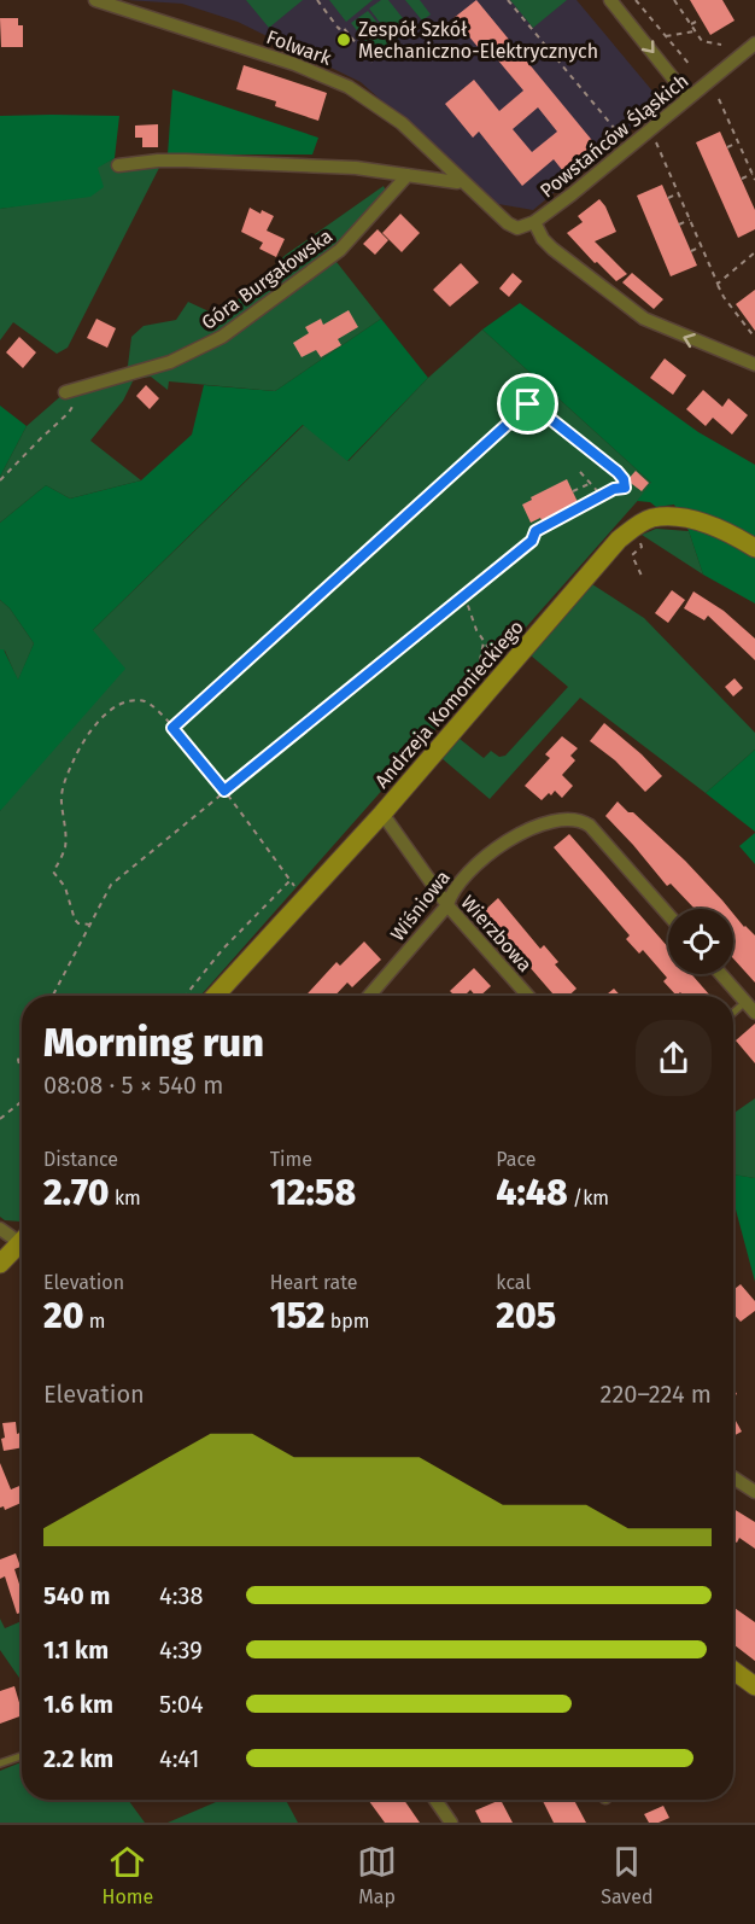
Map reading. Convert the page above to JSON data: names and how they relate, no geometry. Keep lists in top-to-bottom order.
{
  "streets": {
    "street": [
      "Folwark",
      "Powstańców Śląskich",
      "Góra Burgałowska",
      "Andrzeja Komonieckiego",
      "Wiśniowa",
      "Wierzbowa"
    ]
  },
  "crossings": [
    ["Folwark", "Powstańców Śląskich"],
    ["Andrzeja Komonieckiego", "Wierzbowa"],
    ["Wiśniowa", "Wierzbowa"]
  ],
  "one_way": ["Powstańców Śląskich"],
  "places": ["Zespół Szkół Mechaniczno-Elektrycznych"],
  "page": {
    "heading": ["Morning run", "08:08 · 5 × 540 m"],
    "stats": [
      ["Distance", "2.70 km"],
      ["Time", "12:58"],
      ["Pace", "4:48 /km"],
      ["Elevation", "20 m"],
      ["Heart rate", "152 bpm"],
      ["kcal", "205"]
    ],
    "chart": ["Elevation", "220–224 m"],
    "list": [
      {
        "name": "540 m",
        "note": "4:38"
      },
      {
        "name": "1.1 km",
        "note": "4:39"
      },
      {
        "name": "1.6 km",
        "note": "5:04"
      },
      {
        "name": "2.2 km",
        "note": "4:41"
      }
    ],
    "tabs": ["Home", "Map", "Saved"]
  }
}
